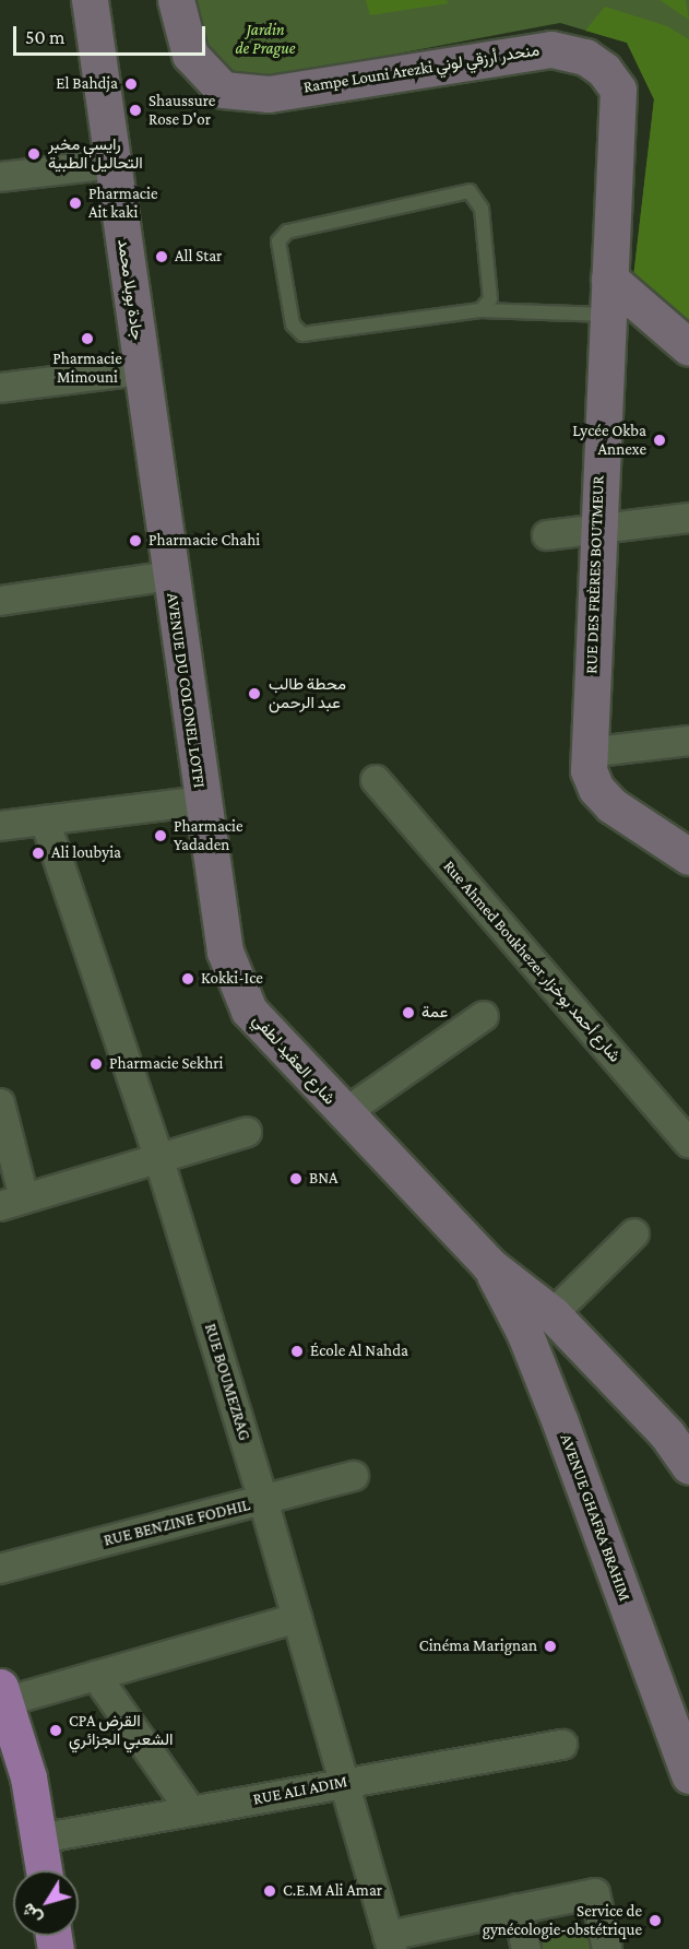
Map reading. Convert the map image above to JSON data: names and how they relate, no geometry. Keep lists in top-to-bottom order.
{
  "streets": {
    "street": [
      "Rampe Louni Arezki منحدر أرزقي لوني",
      "جادة بوبلا محمد",
      "RUE DES FRÈRES BOUTMEUR",
      "AVENUE DU COLONEL LOTFI",
      "Rue Ahmed Boukhezer شارع أحمد بوخزار",
      "شارع العقيد لطفي",
      "RUE BOUMEZRAG",
      "AVENUE GHAFRA BRAHIM",
      "RUE BENZINE FODHIL",
      "RUE ALI ADIM"
    ]
  },
  "crossings": [
    ["Rampe Louni Arezki منحدر أرزقي لوني", "RUE DES FRÈRES BOUTMEUR"],
    ["جادة بوبلا محمد", "AVENUE DU COLONEL LOTFI"],
    ["AVENUE DU COLONEL LOTFI", "شارع العقيد لطفي"],
    ["شارع العقيد لطفي", "AVENUE GHAFRA BRAHIM"],
    ["RUE BOUMEZRAG", "RUE BENZINE FODHIL"],
    ["RUE BOUMEZRAG", "RUE ALI ADIM"]
  ],
  "parks": ["Jardin de Prague"],
  "places": [
    "El Bahdja",
    "Shaussure Rose D'or",
    "رايسي مخبر التحاليل الطبية",
    "Pharmacie Ait kaki",
    "All Star",
    "Pharmacie Mimouni",
    "Lycée Okba Annexe",
    "Pharmacie Chahi",
    "محطة طالب عبد الرحمن",
    "Pharmacie Yadaden",
    "Ali loubyia",
    "Kokki-Ice",
    "عمة",
    "Pharmacie Sekhri",
    "BNA",
    "École Al Nahda",
    "Cinéma Marignan",
    "CPA القرض الشعبي الجزائري",
    "C.E.M Ali Amar",
    "Service de gynécologie-obstétrique"
  ],
  "scale_bar": "50 m",
  "north": "bottom left"
}
